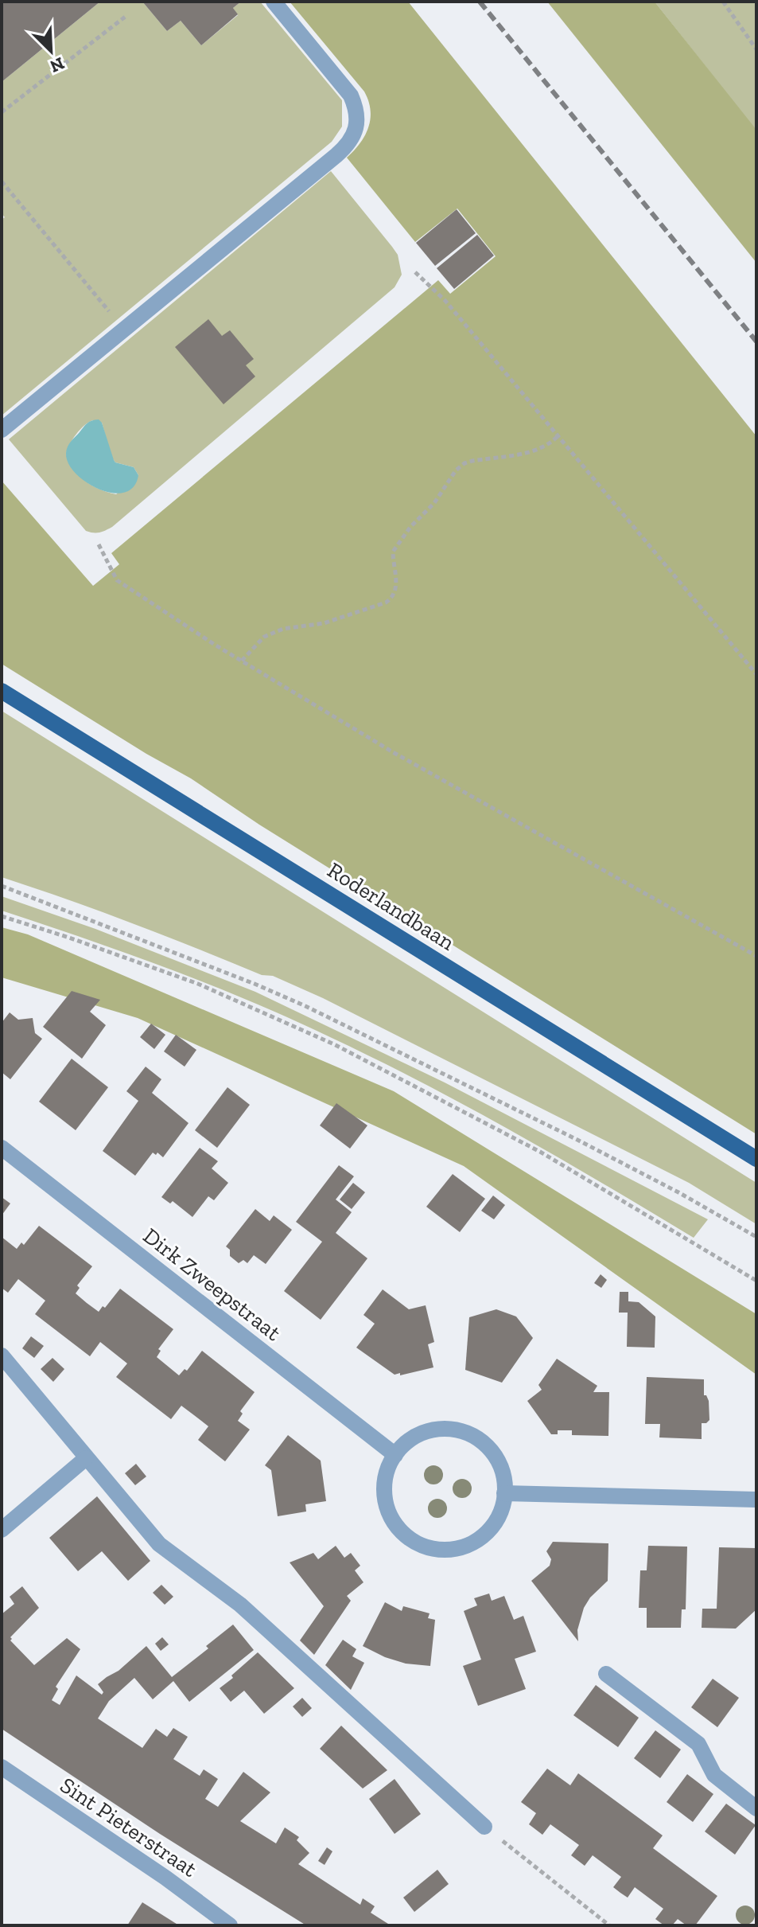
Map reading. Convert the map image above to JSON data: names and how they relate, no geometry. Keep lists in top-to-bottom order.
{
  "streets": {
    "main road": ["Roderlandbaan"],
    "street": ["Dirk Zweepstraat", "Sint Pieterstraat"]
  },
  "north": "bottom right"
}
